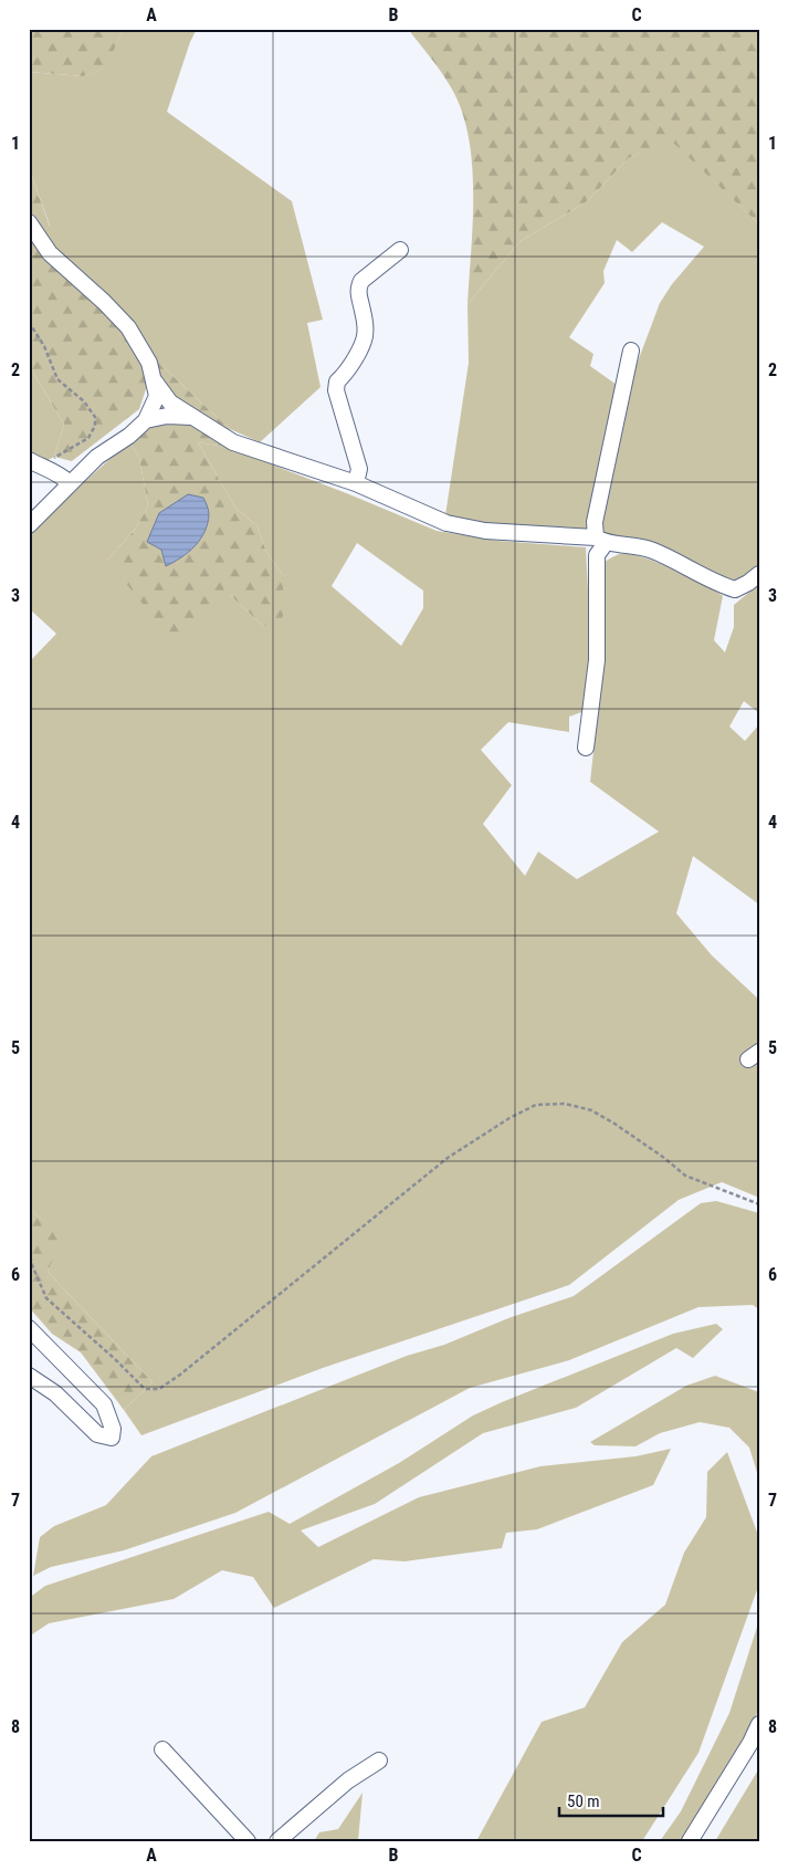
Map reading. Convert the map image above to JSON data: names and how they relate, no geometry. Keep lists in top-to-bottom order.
{
  "scale_bar": "50 m",
  "grid": {
    "columns": ["A", "B", "C"],
    "rows": [
      "1",
      "2",
      "3",
      "4",
      "5",
      "6",
      "7",
      "8"
    ]
  }
}
